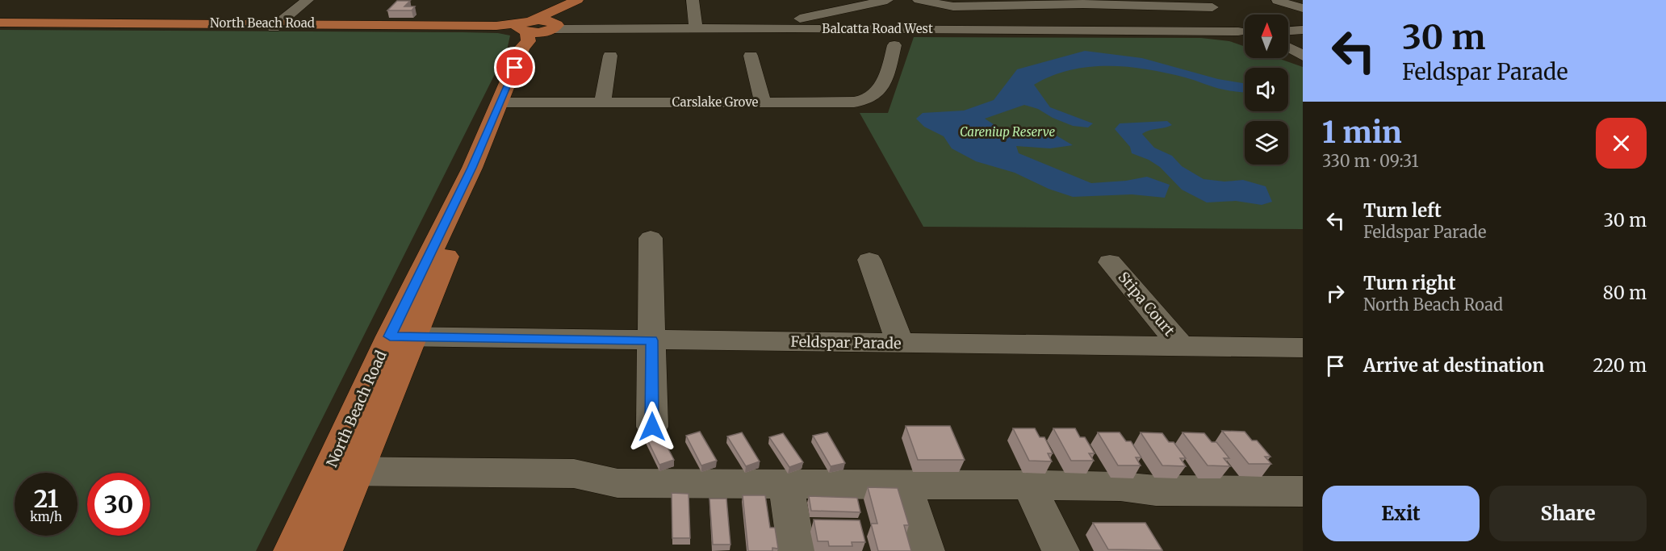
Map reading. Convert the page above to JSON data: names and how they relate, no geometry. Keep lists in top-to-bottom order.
{
  "streets": {
    "main road": ["North Beach Road"],
    "street": [
      "Balcatta Road West",
      "Carslake Grove",
      "Stipa Court",
      "Feldspar Parade"
    ]
  },
  "crossings": [
    ["North Beach Road", "Balcatta Road West"],
    ["North Beach Road", "Carslake Grove"],
    ["North Beach Road", "Feldspar Parade"],
    ["Stipa Court", "Feldspar Parade"]
  ],
  "parks": ["Careniup Reserve"],
  "north": "top",
  "page": {
    "turn": ["30 m", "Feldspar Parade"],
    "heading": ["1 min", "330 m · 09:31"],
    "list": [
      {
        "name": "Turn left",
        "note": "Feldspar Parade",
        "value": "30 m"
      },
      {
        "name": "Turn right",
        "note": "North Beach Road",
        "value": "80 m"
      },
      {
        "name": "Arrive at destination",
        "value": "220 m"
      }
    ],
    "speed": "21 km/h",
    "limit": "30",
    "buttons": ["Exit", "Share"]
  }
}
